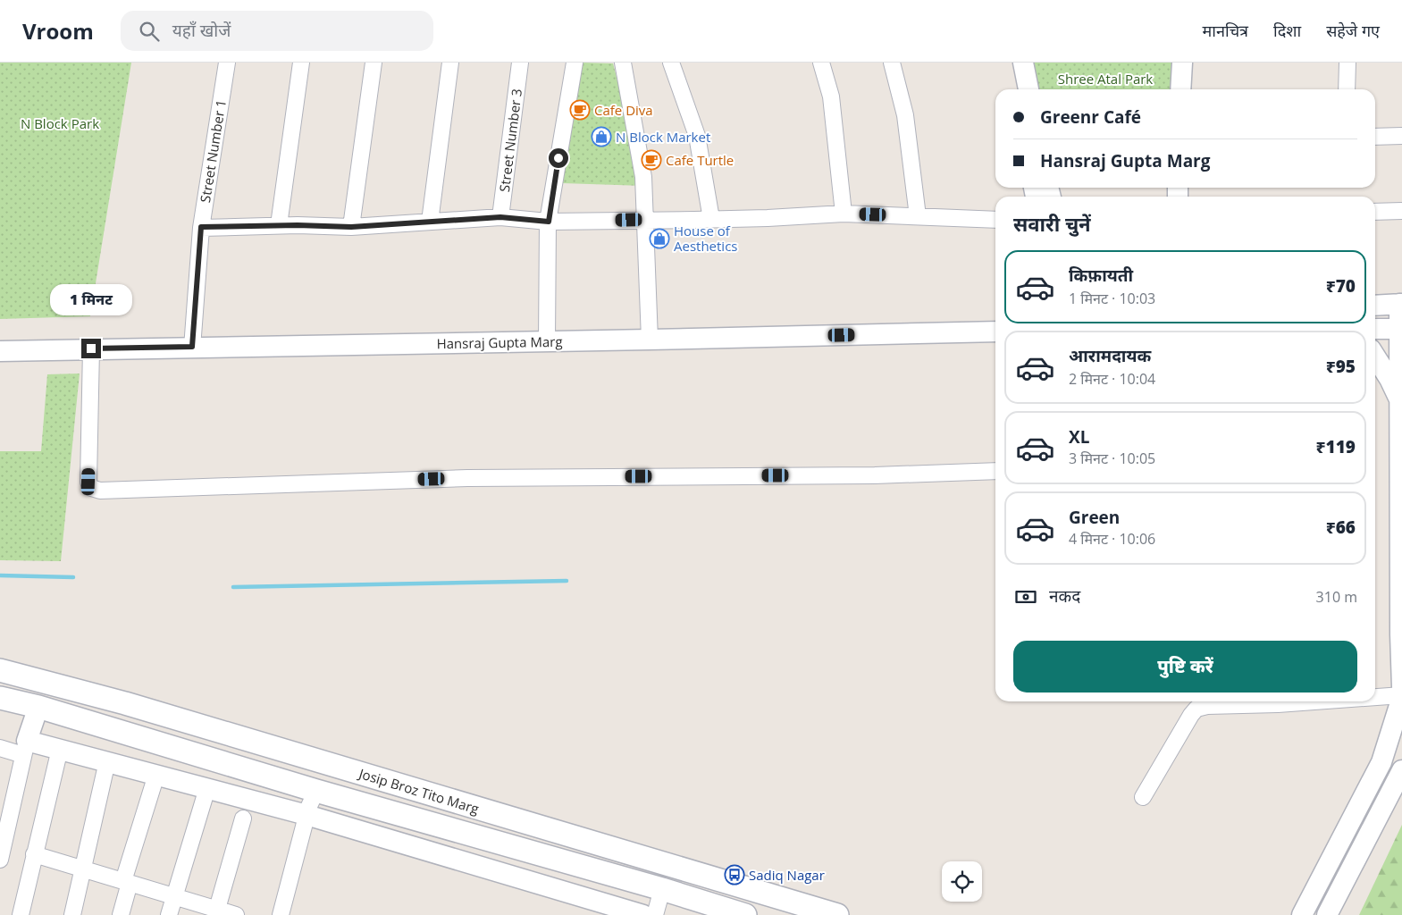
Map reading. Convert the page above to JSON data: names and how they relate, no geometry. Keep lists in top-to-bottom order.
{
  "streets": {
    "main road": ["Josip Broz Tito Marg"],
    "street": ["Street Number 3", "Street Number 1", "Hansraj Gupta Marg"]
  },
  "crossings": [
    ["Street Number 1", "Hansraj Gupta Marg"]
  ],
  "parks": ["Shree Atal Park", "N Block Park"],
  "places": {
    "cafe": ["Cafe Diva", "Cafe Turtle"],
    "shop": ["N Block Market", "House of Aesthetics"],
    "bus stop": ["Sadiq Nagar"]
  },
  "page": {
    "header": "Vroom",
    "search": "यहाँ खोजें",
    "nav": ["मानचित्र", "दिशा", "सहेजे गए"],
    "banner": ["Greenr Café", "Hansraj Gupta Marg"],
    "heading": "सवारी चुनें",
    "list": [
      {
        "name": "किफ़ायती",
        "note": "1 मिनट · 10:03",
        "value": "₹70"
      },
      {
        "name": "आरामदायक",
        "note": "2 मिनट · 10:04",
        "value": "₹95"
      },
      {
        "name": "XL",
        "note": "3 मिनट · 10:05",
        "value": "₹119"
      },
      {
        "name": "Green",
        "note": "4 मिनट · 10:06",
        "value": "₹66"
      }
    ],
    "bubble": "1 मिनट",
    "pay": ["नकद", "310 m"],
    "buttons": "पुष्टि करें"
  }
}
